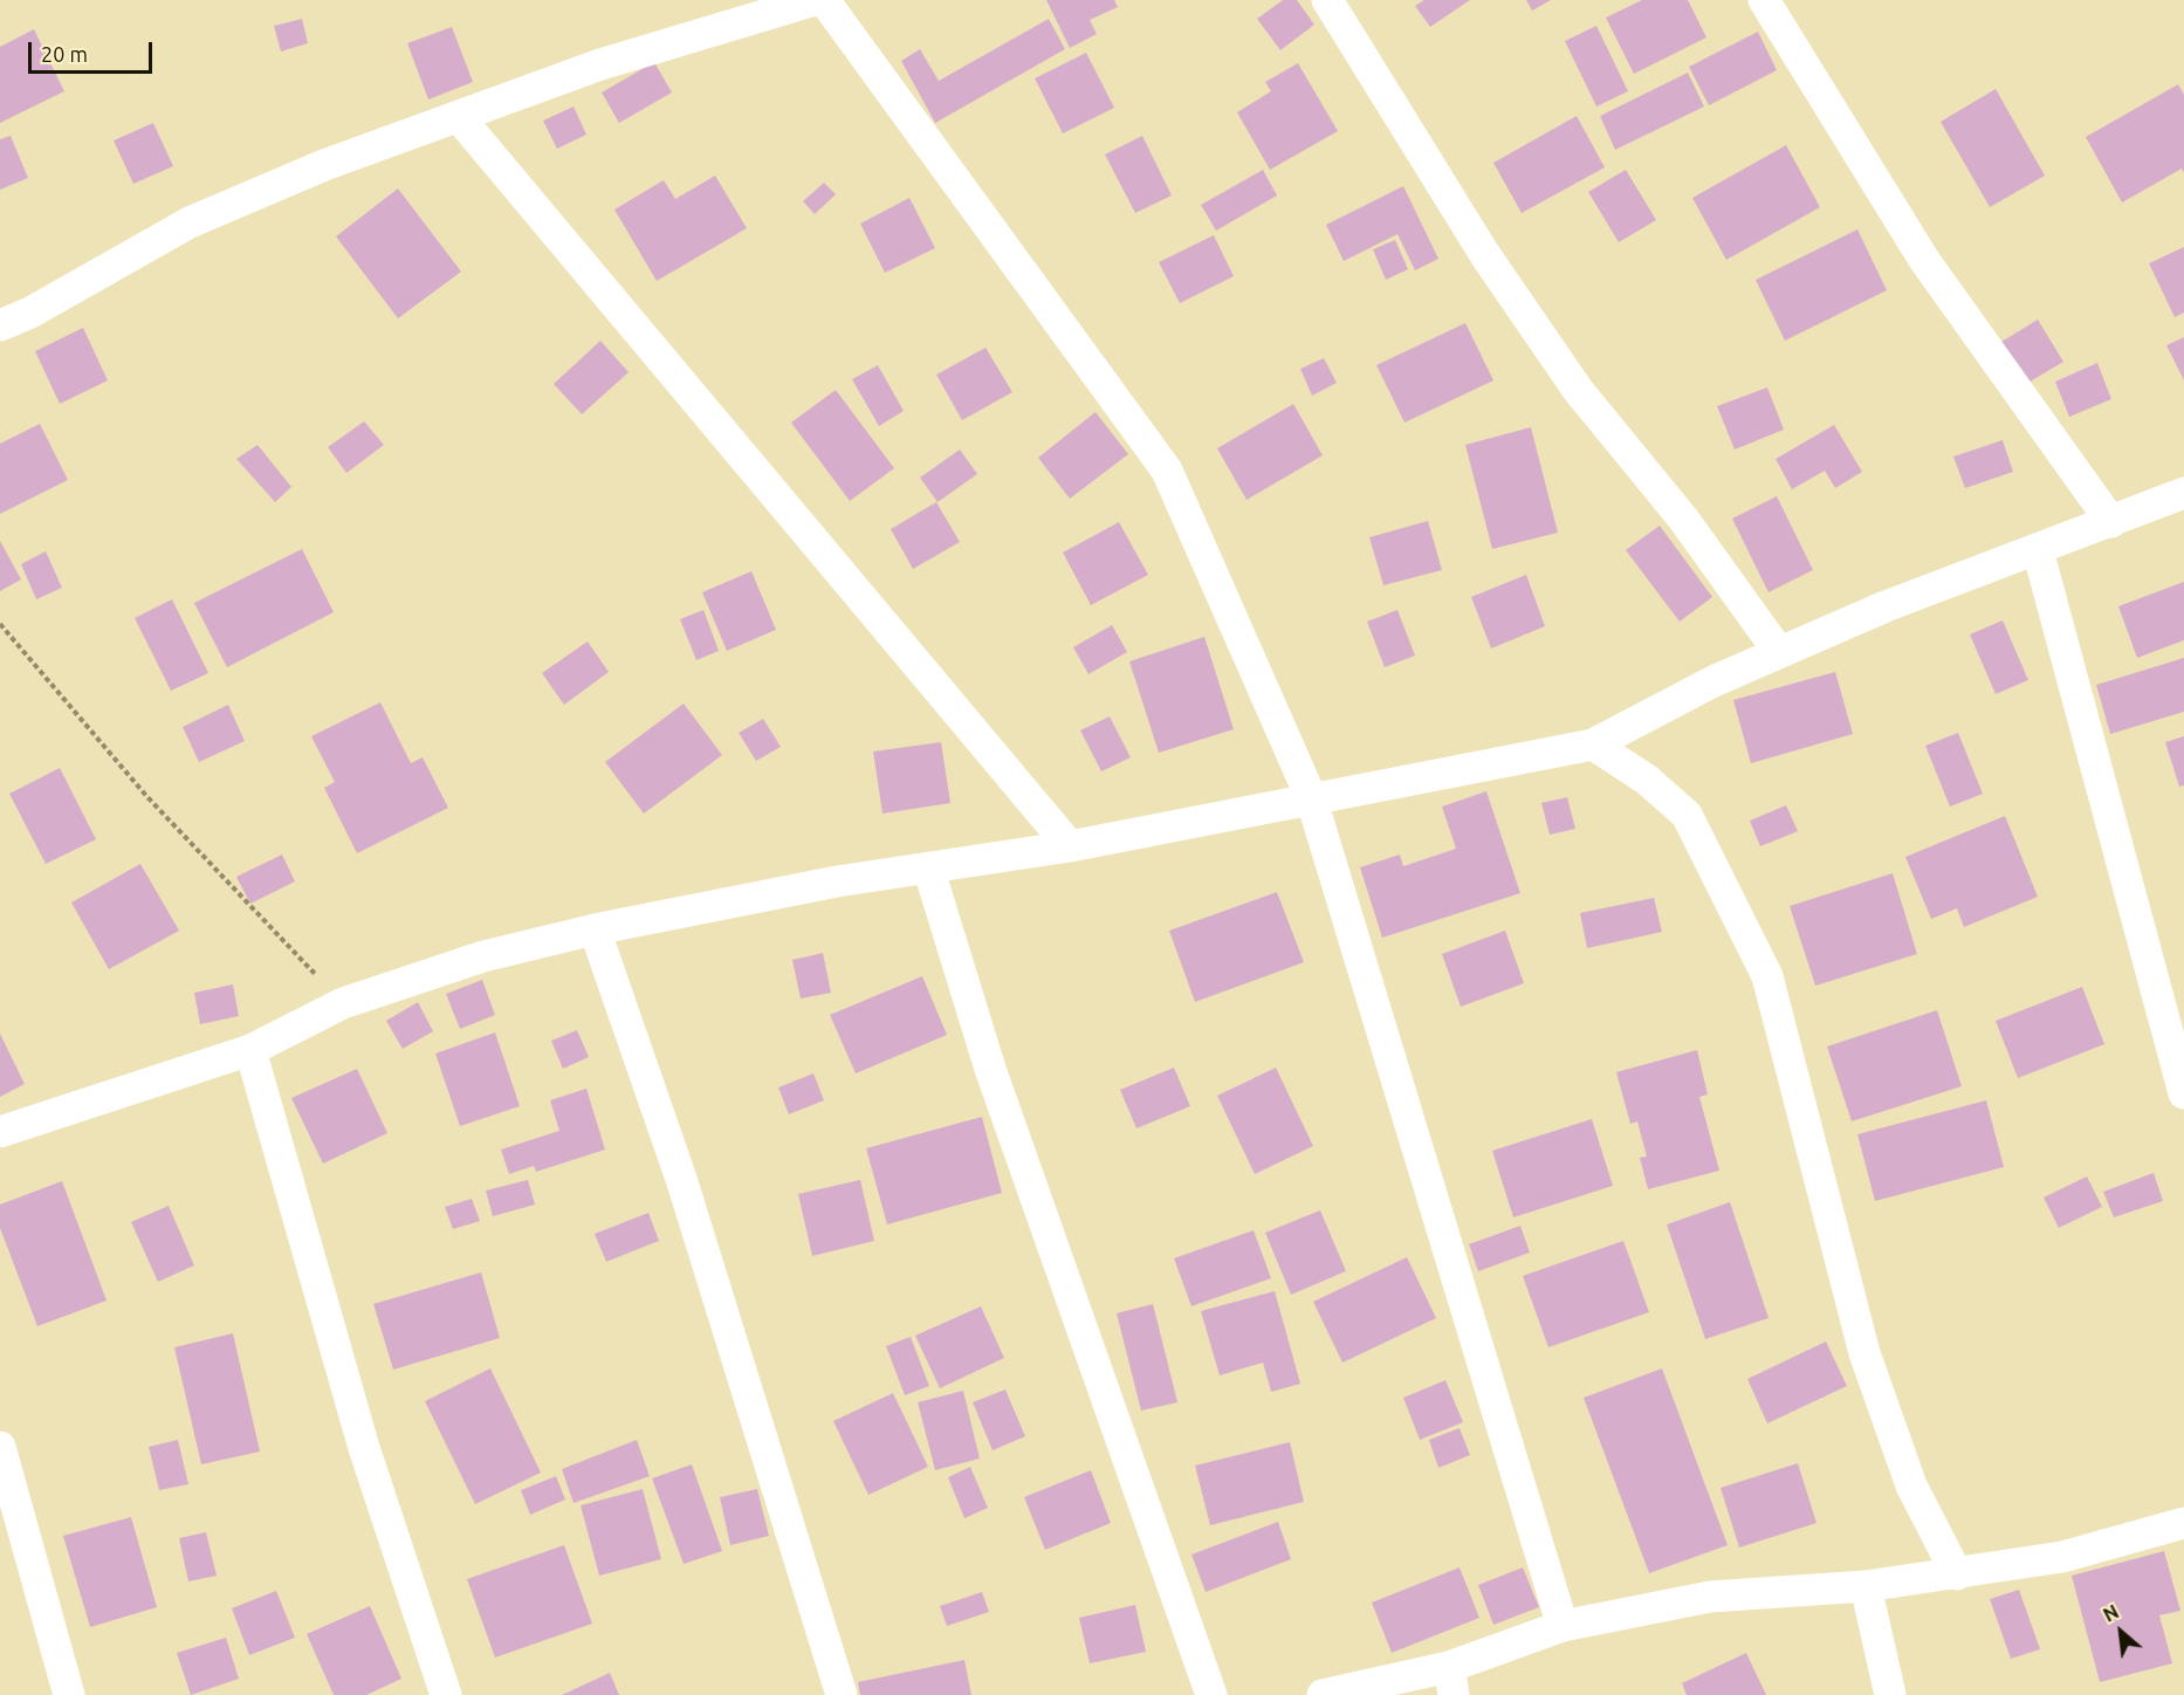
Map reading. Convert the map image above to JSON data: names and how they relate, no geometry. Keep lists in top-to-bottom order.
{
  "scale_bar": "20 m",
  "north": "top left"
}
